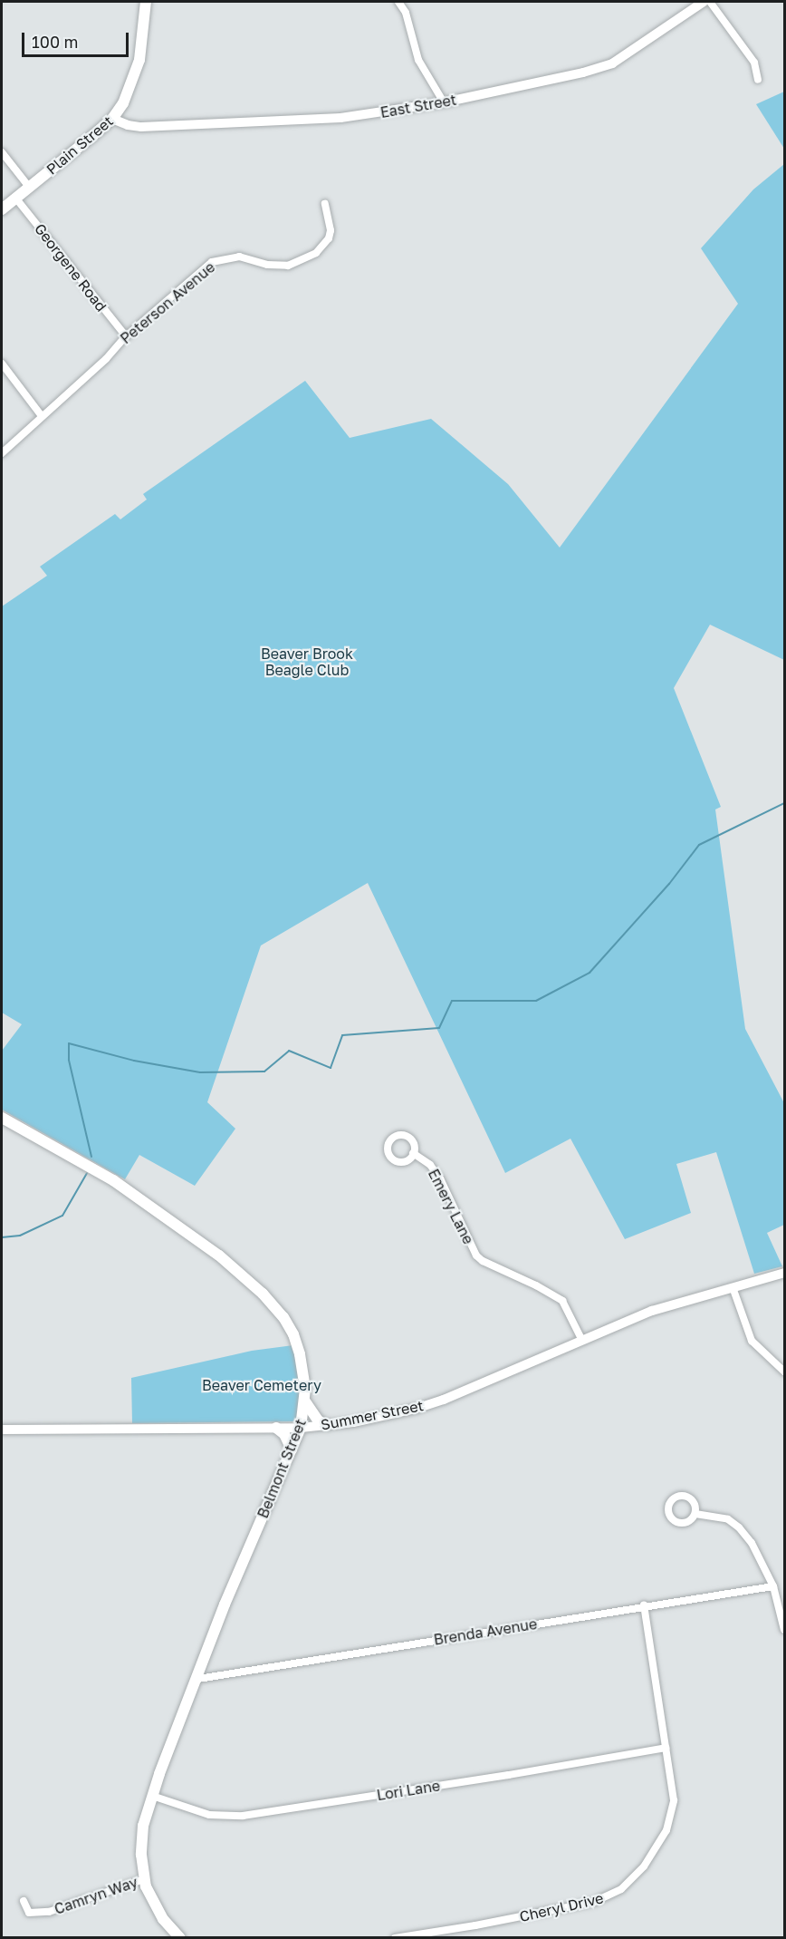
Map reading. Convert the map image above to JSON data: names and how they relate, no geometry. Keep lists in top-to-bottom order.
{
  "streets": {
    "main road": ["Plain Street", "Belmont Street"],
    "street": [
      "East Street",
      "Georgene Road",
      "Peterson Avenue",
      "Emery Lane",
      "Summer Street",
      "Brenda Avenue",
      "Lori Lane",
      "Camryn Way",
      "Cheryl Drive"
    ]
  },
  "crossings": [
    ["East Street", "Plain Street"],
    ["Plain Street", "Georgene Road"],
    ["Georgene Road", "Peterson Avenue"],
    ["Emery Lane", "Summer Street"],
    ["Summer Street", "Belmont Street"],
    ["Belmont Street", "Brenda Avenue"],
    ["Belmont Street", "Lori Lane"],
    ["Belmont Street", "Camryn Way"],
    ["Brenda Avenue", "Cheryl Drive"],
    ["Lori Lane", "Cheryl Drive"]
  ],
  "parks": ["Beaver Brook Beagle Club", "Beaver Cemetery"],
  "scale_bar": "100 m"
}
